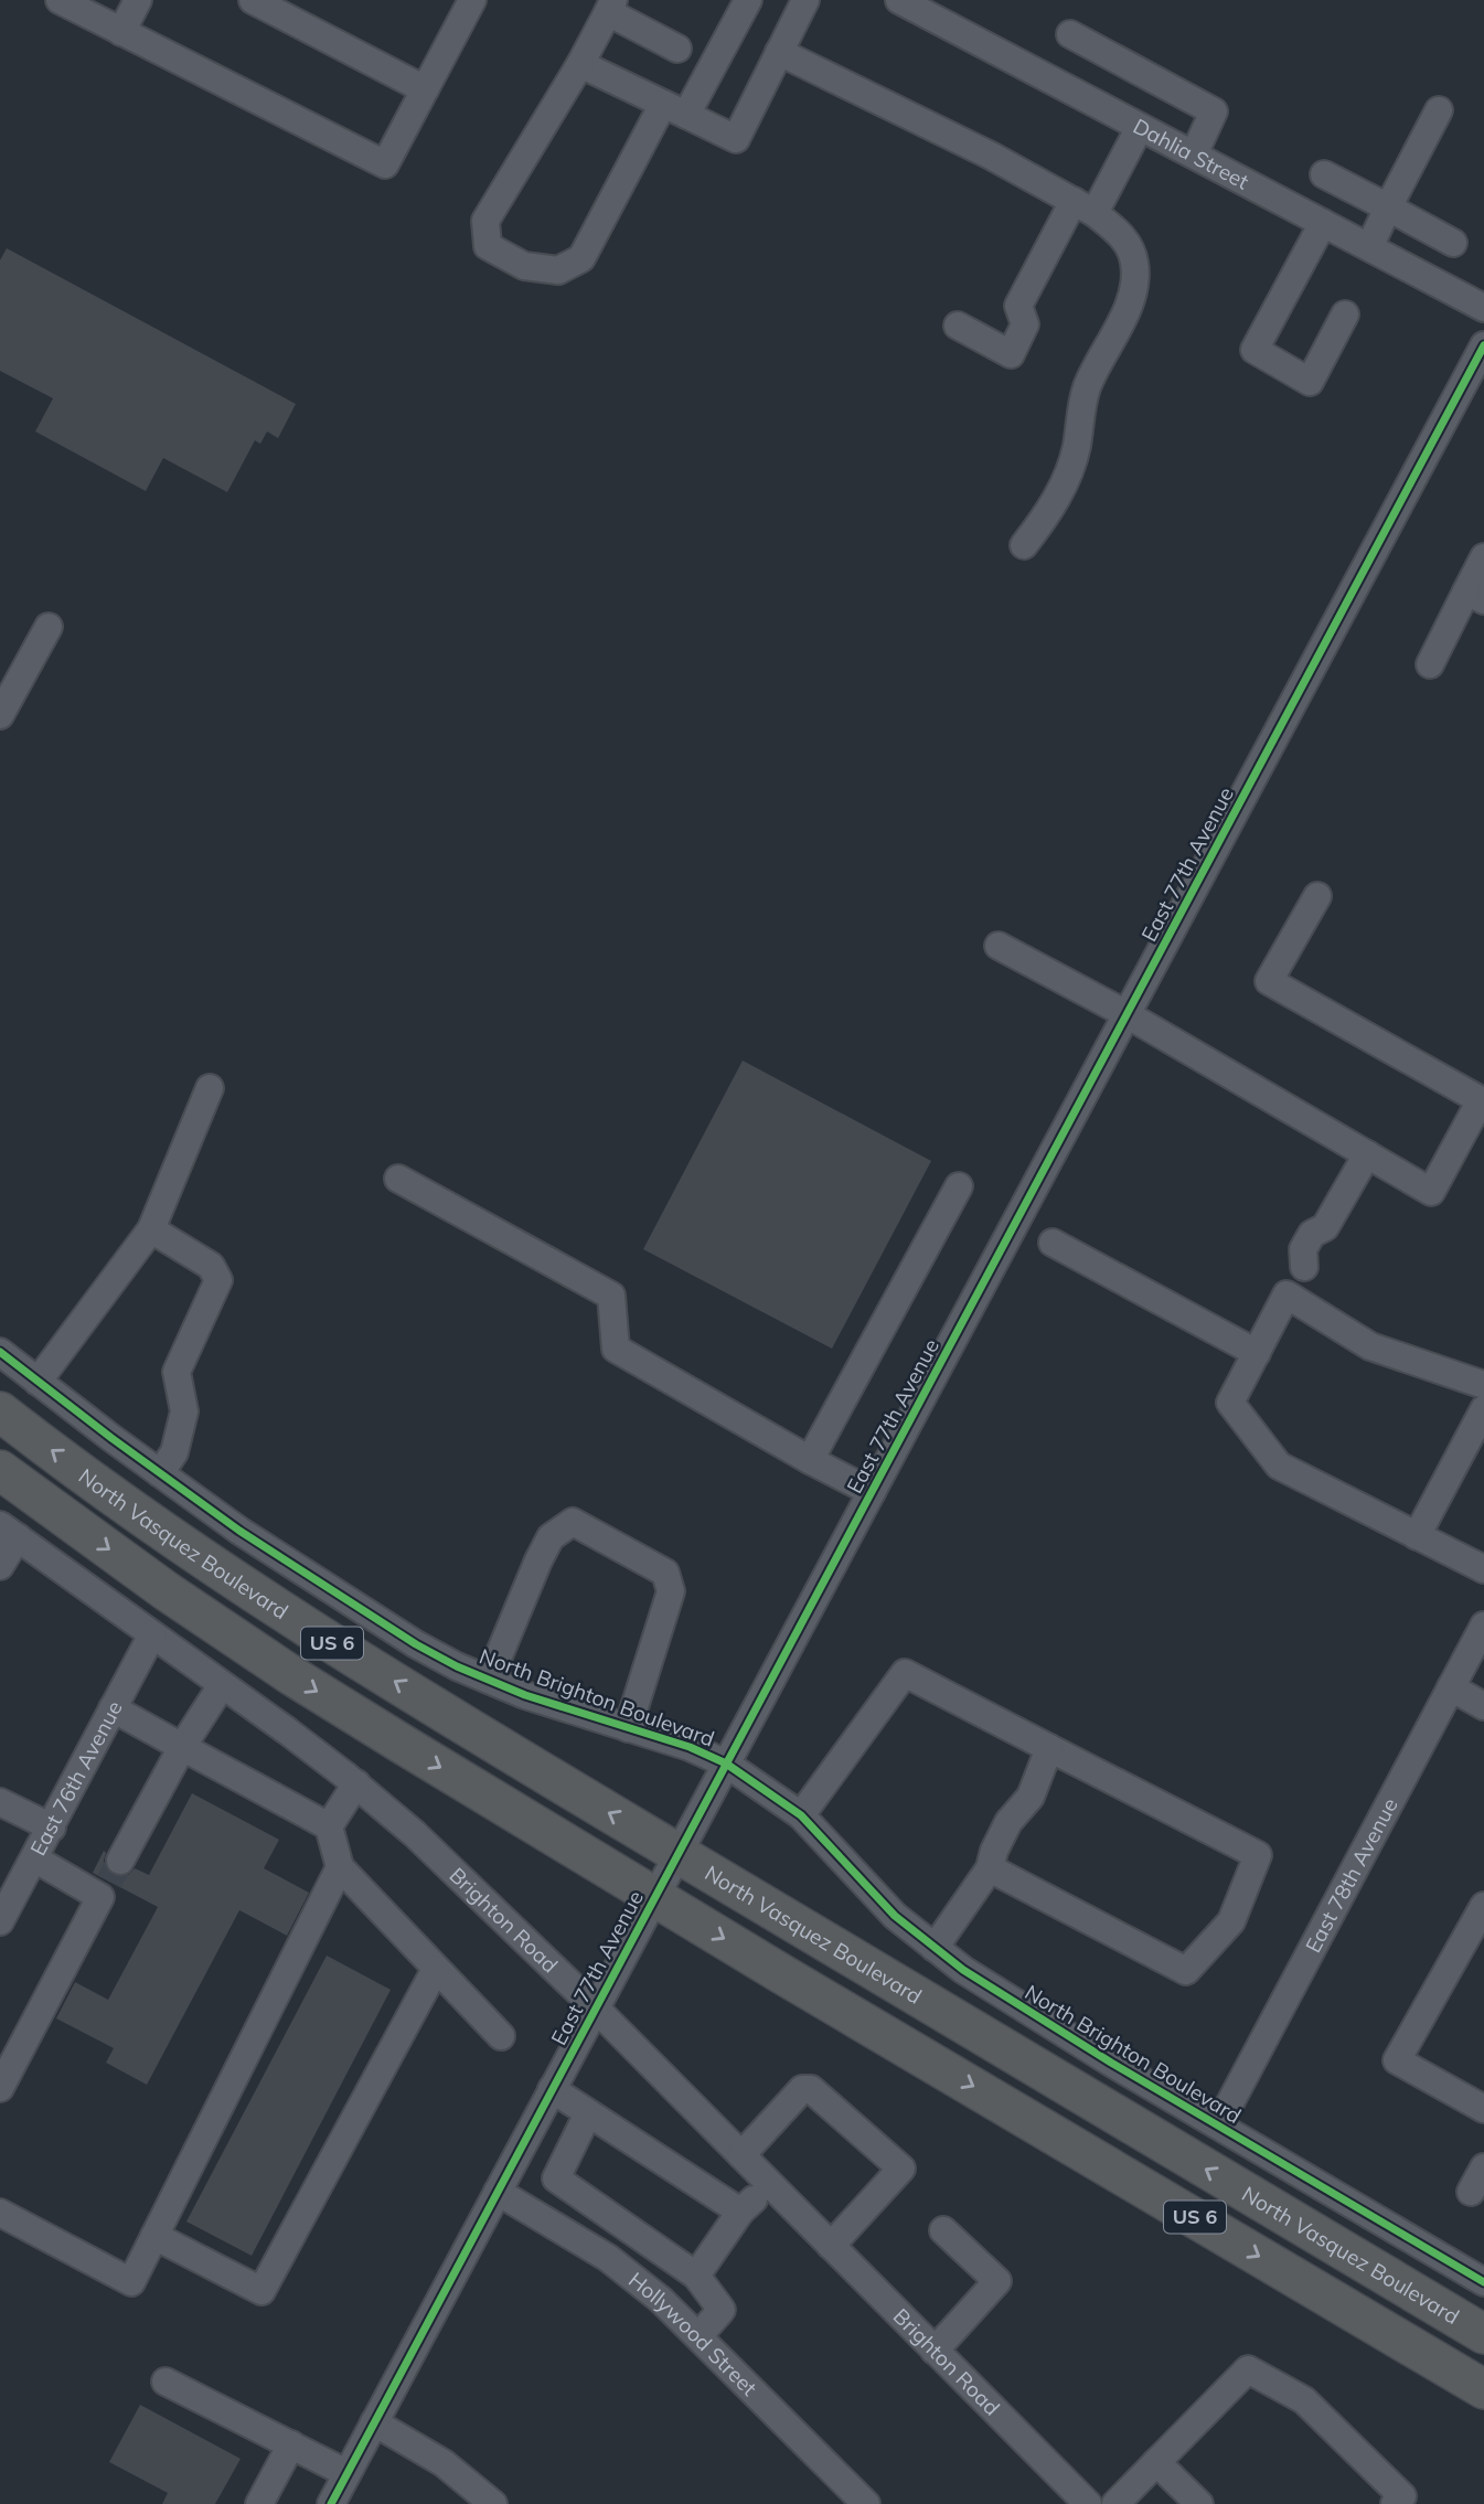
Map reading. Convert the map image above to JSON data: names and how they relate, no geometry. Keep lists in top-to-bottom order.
{
  "streets": {
    "highway": ["North Vasquez Boulevard", "US 6"],
    "street": [
      "Dahlia Street",
      "East 77th Avenue",
      "North Brighton Boulevard",
      "East 76th Avenue",
      "East 78th Avenue",
      "Brighton Road",
      "Hollywood Street"
    ]
  },
  "crossings": [
    ["East 77th Avenue", "North Vasquez Boulevard"],
    ["East 77th Avenue", "US 6"],
    ["East 77th Avenue", "North Brighton Boulevard"],
    ["East 77th Avenue", "Brighton Road"],
    ["East 77th Avenue", "Hollywood Street"],
    ["North Brighton Boulevard", "East 78th Avenue"],
    ["East 76th Avenue", "Brighton Road"]
  ]
}
